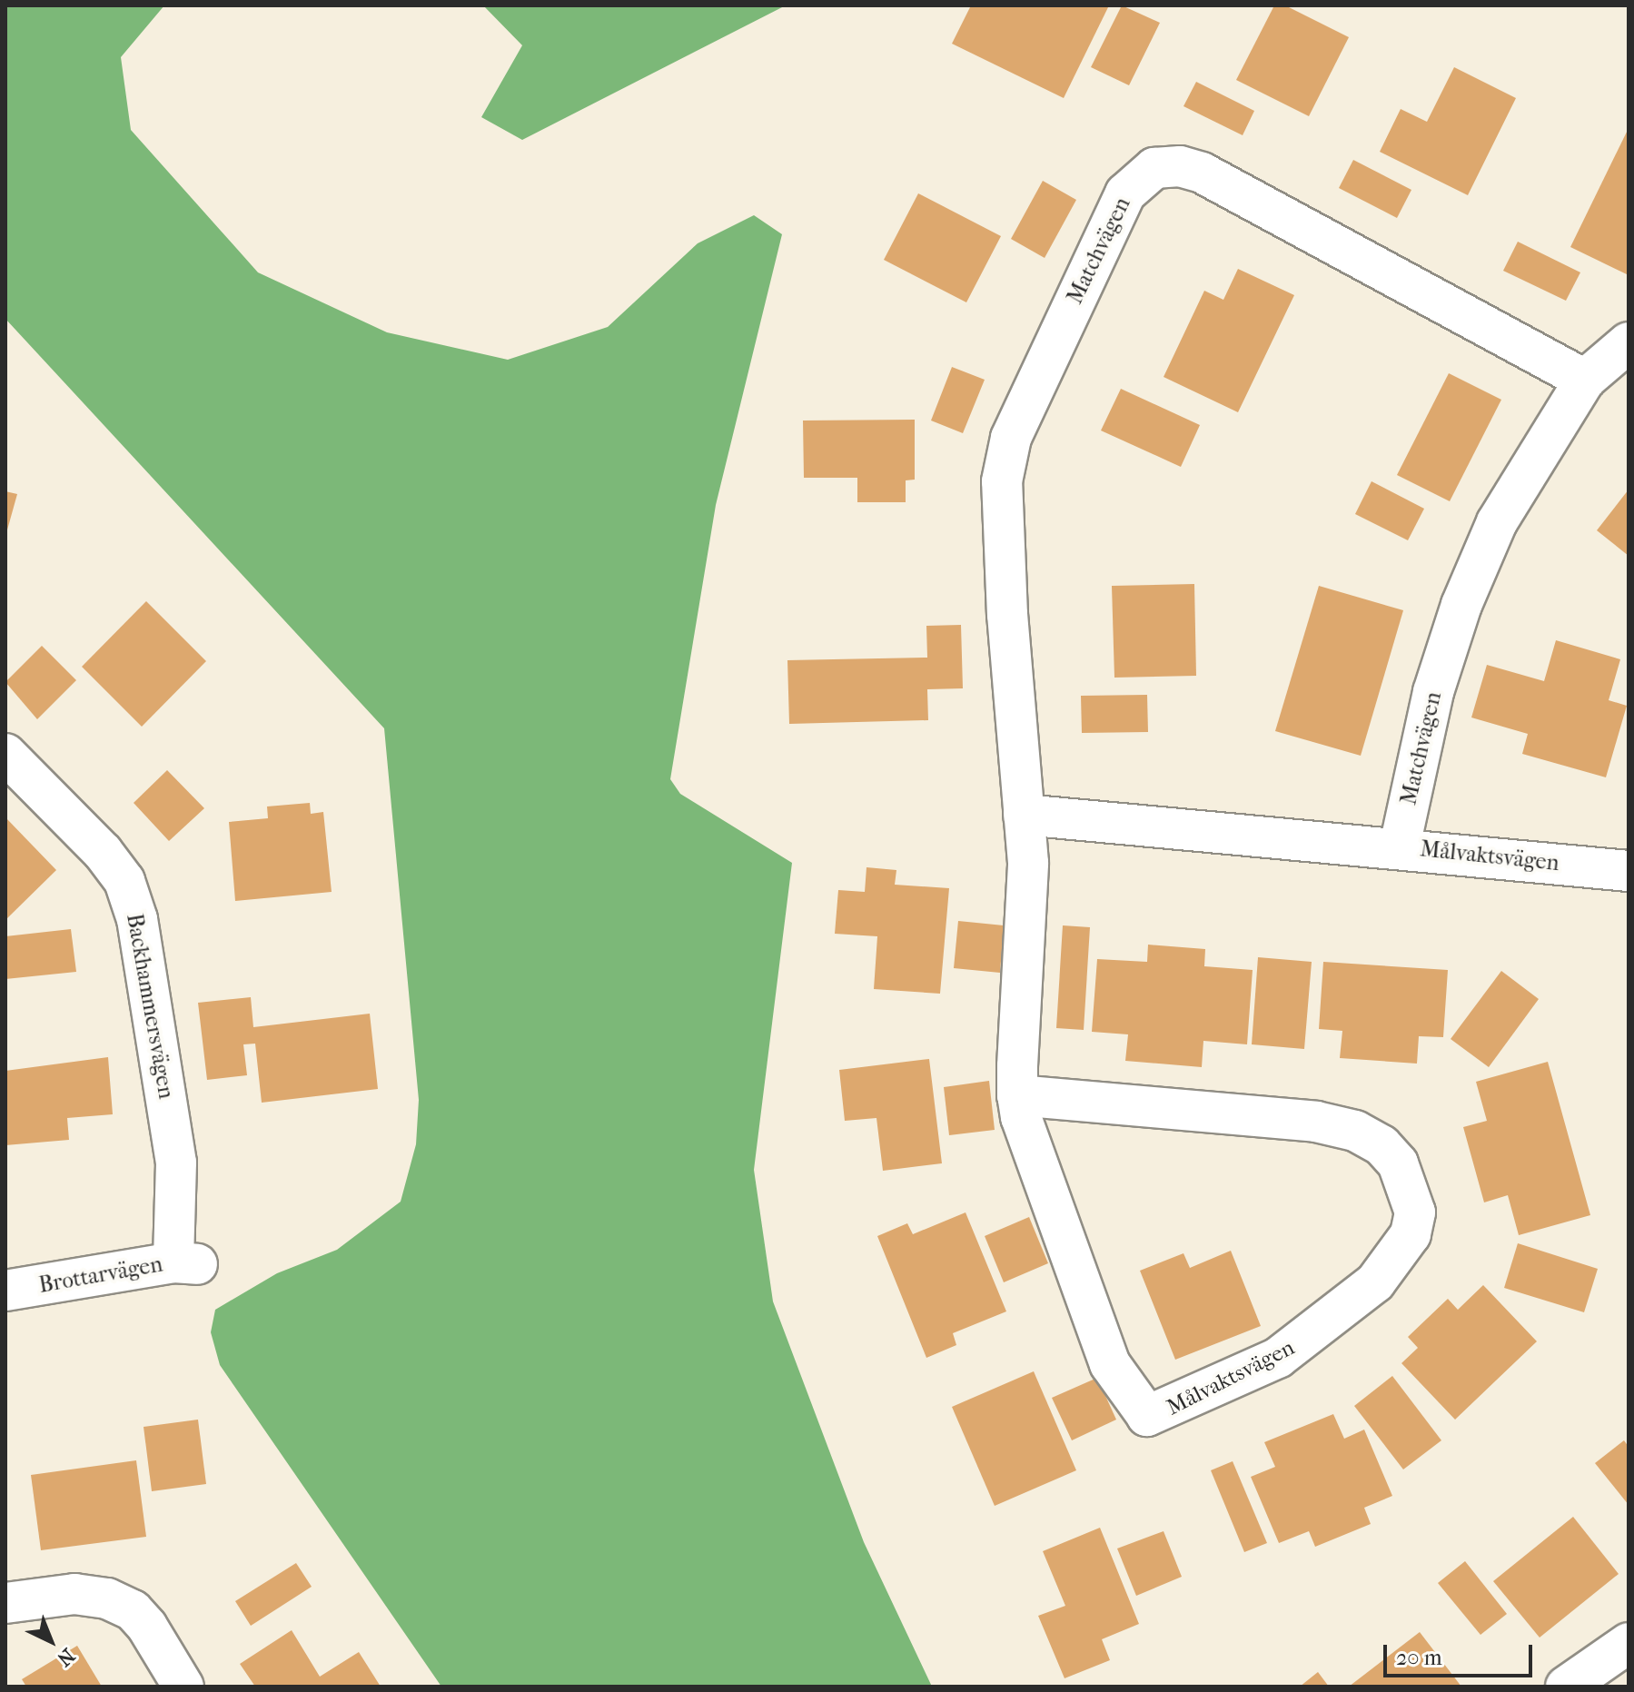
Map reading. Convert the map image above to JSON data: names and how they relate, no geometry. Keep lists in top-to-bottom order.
{
  "streets": {
    "street": [
      "Matchvägen",
      "Målvaktsvägen",
      "Backhammersvägen",
      "Brottarvägen"
    ]
  },
  "crossings": [
    ["Matchvägen", "Målvaktsvägen"],
    ["Backhammersvägen", "Brottarvägen"]
  ],
  "scale_bar": "20 m",
  "north": "bottom right"
}
